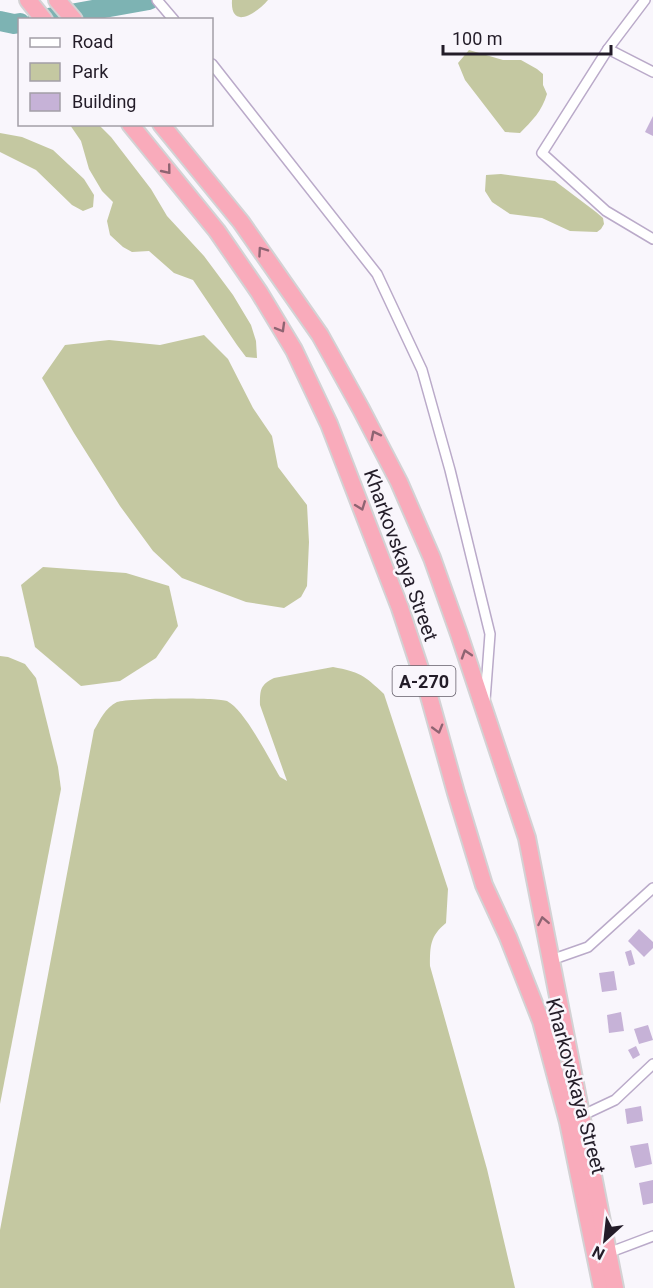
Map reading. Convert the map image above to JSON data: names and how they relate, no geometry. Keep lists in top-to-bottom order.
{
  "streets": {
    "highway": ["Kharkovskaya Street", "А-270"]
  },
  "legend": ["Road", "Park", "Building"],
  "scale_bar": "100 m",
  "north": "bottom left"
}
